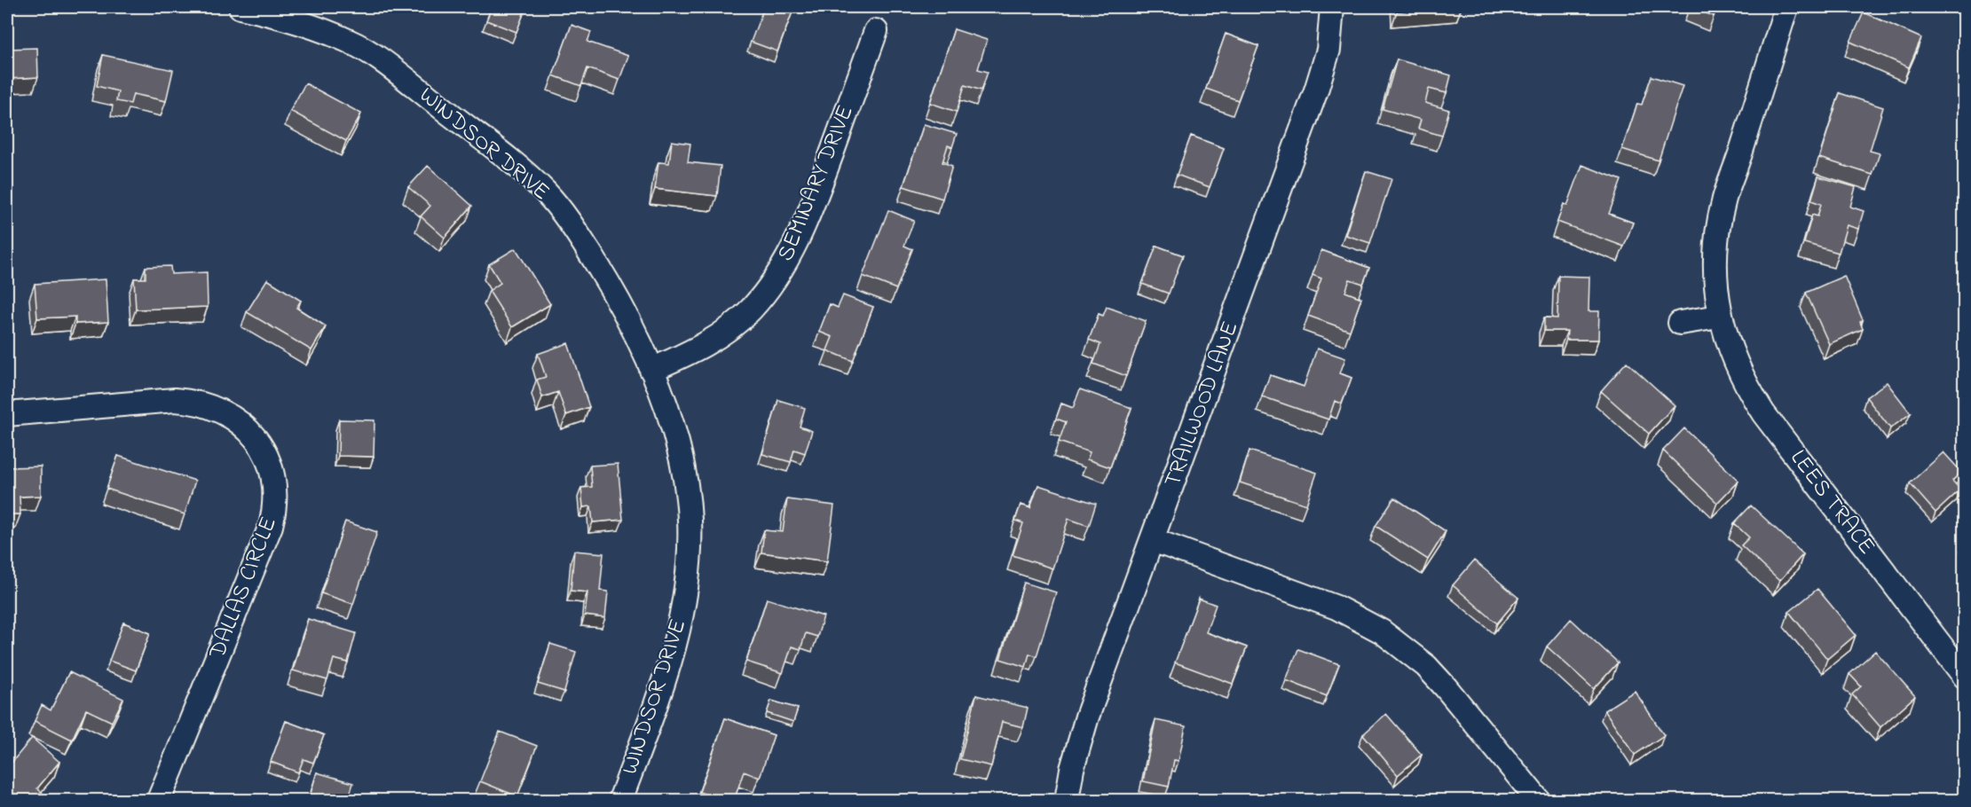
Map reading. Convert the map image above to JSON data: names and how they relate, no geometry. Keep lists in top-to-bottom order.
{
  "streets": {
    "street": [
      "WINDSOR DRIVE",
      "SEMINARY DRIVE",
      "TRAILWOOD LANE",
      "LEES TRACE",
      "DALLAS CIRCLE"
    ]
  },
  "crossings": [
    ["WINDSOR DRIVE", "SEMINARY DRIVE"]
  ]
}
